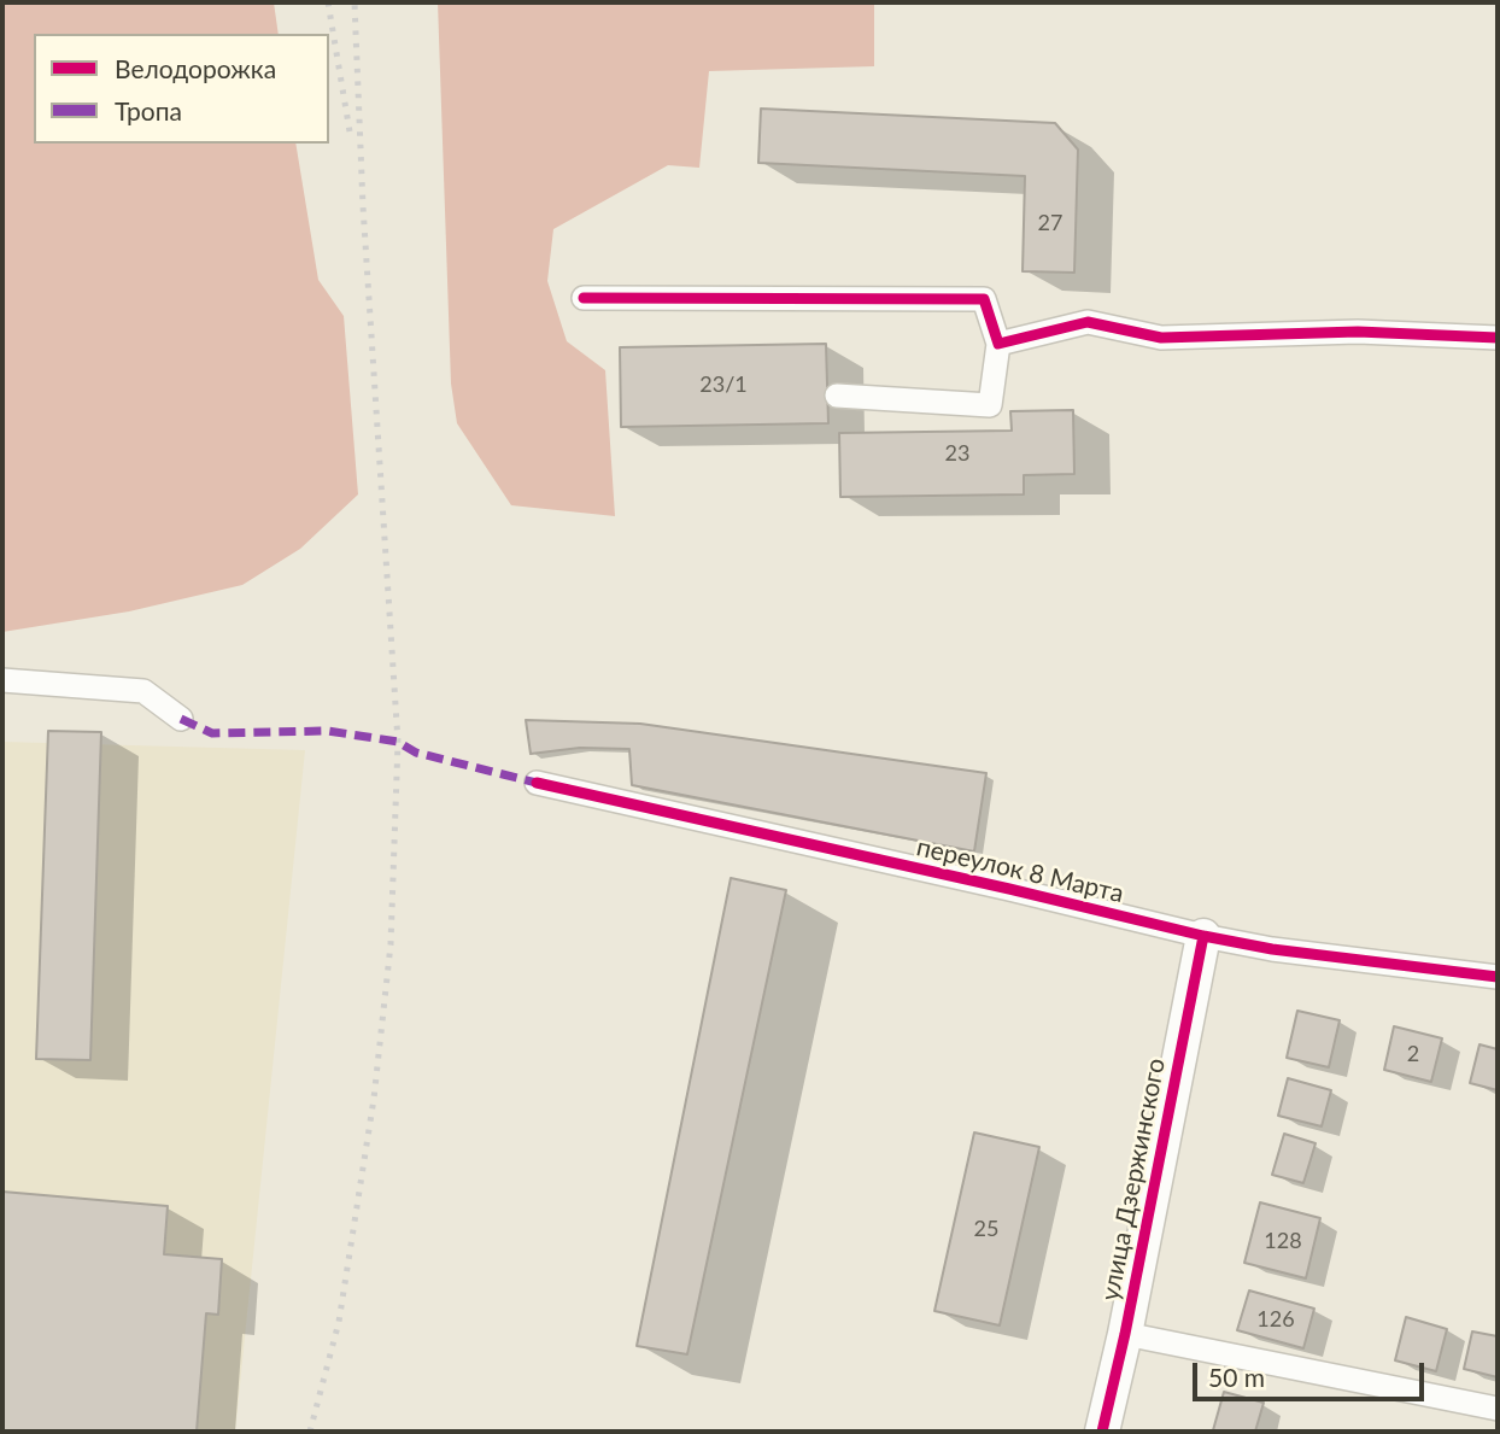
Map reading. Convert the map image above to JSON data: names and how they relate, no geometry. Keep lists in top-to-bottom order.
{
  "streets": {
    "street": ["переулок 8 Марта", "улица Дзержинского"]
  },
  "crossings": [
    ["переулок 8 Марта", "улица Дзержинского"]
  ],
  "house_numbers": [
    "27",
    "23/1",
    "23",
    "2",
    "25",
    "128",
    "126"
  ],
  "legend": ["Велодорожка", "Тропа"],
  "scale_bar": "50 m"
}
